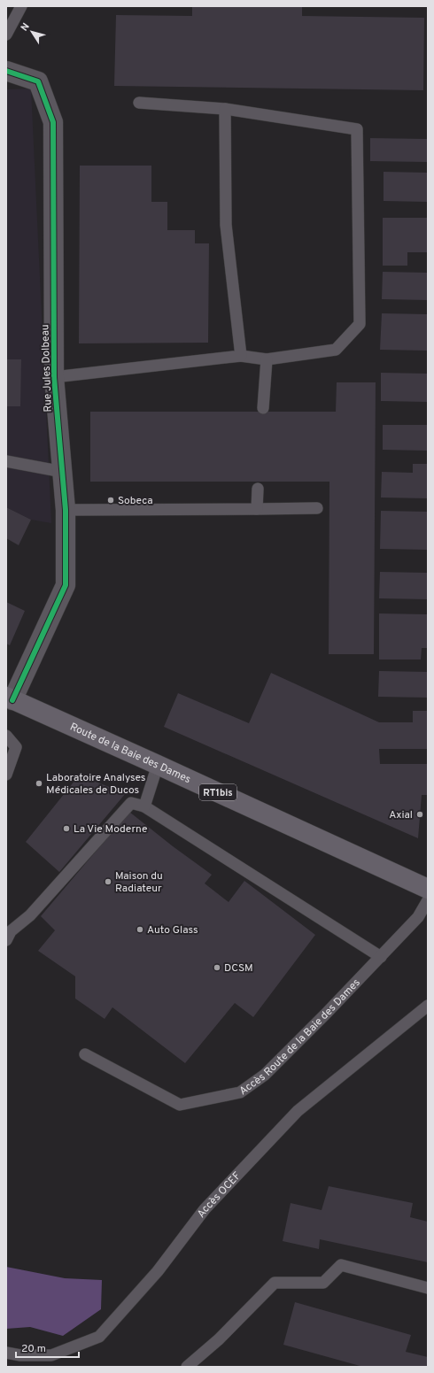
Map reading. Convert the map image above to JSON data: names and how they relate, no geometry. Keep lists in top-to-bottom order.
{
  "streets": {
    "main road": ["Route de la Baie des Dames", "RT1bis"],
    "street": ["Rue Jules Dolbeau"],
    "lane": ["Accès Route de la Baie des Dames", "Accès OCEF"]
  },
  "crossings": [
    ["Rue Jules Dolbeau", "Route de la Baie des Dames"]
  ],
  "places": [
    "Sobeca",
    "Laboratoire Analyses Médicales de Ducos",
    "Axial",
    "La Vie Moderne",
    "Maison du Radiateur",
    "Auto Glass",
    "DCSM"
  ],
  "scale_bar": "20 m",
  "north": "top left"
}
